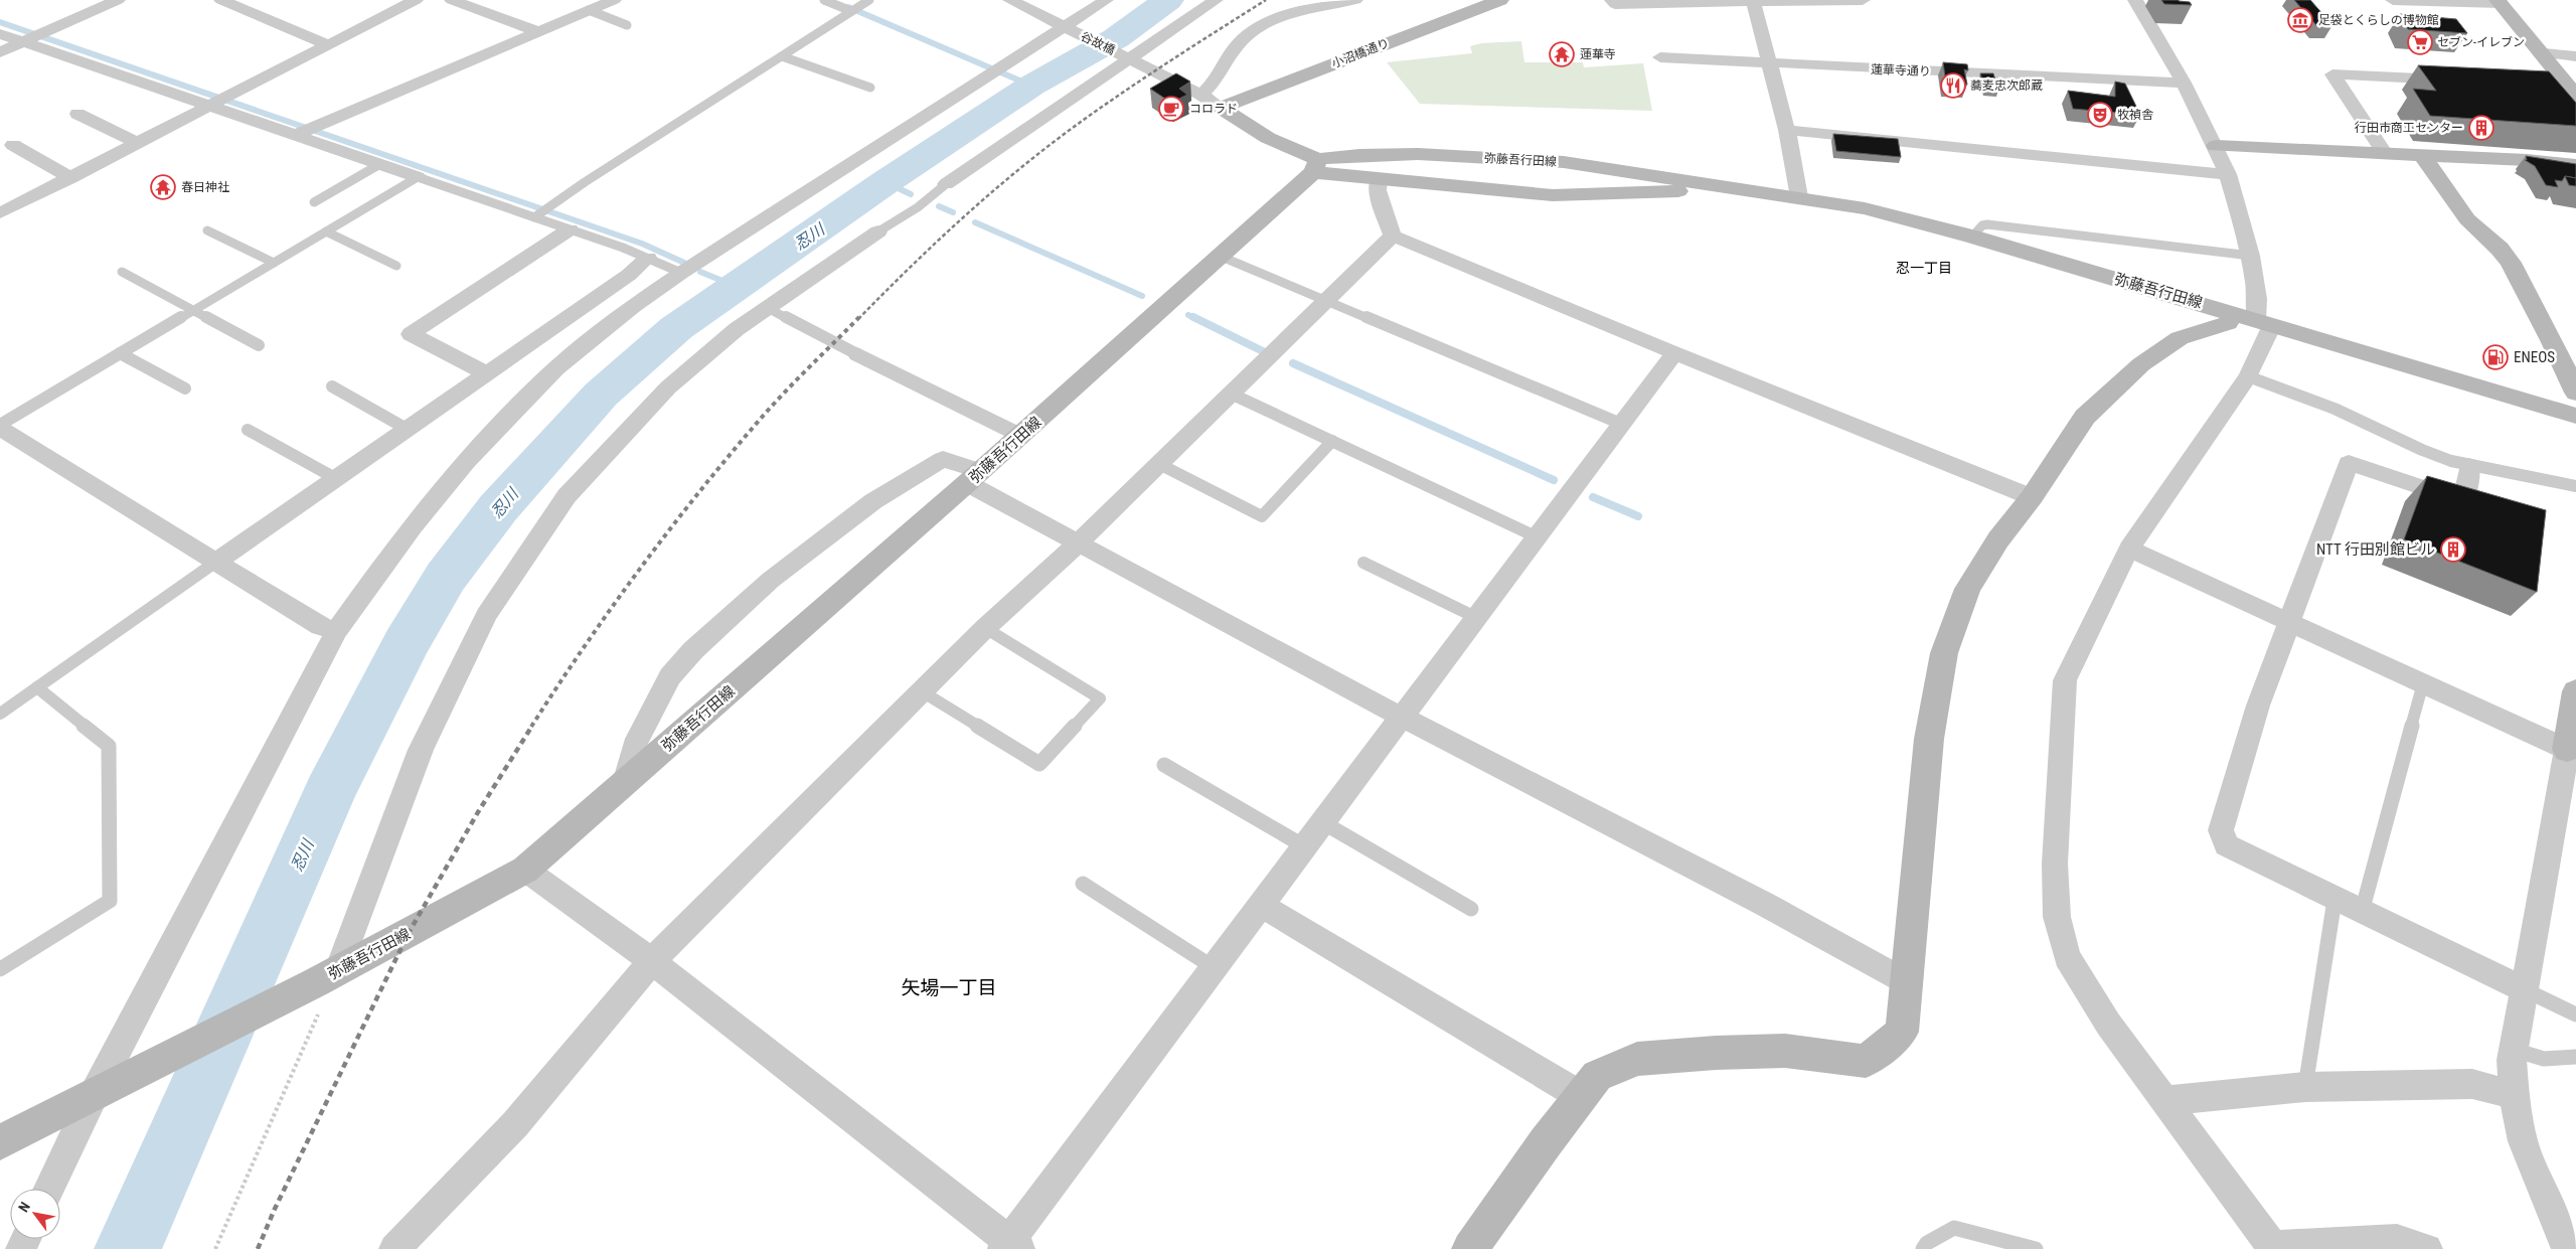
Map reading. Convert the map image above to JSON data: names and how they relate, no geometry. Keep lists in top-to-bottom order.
{
  "streets": {
    "main road": ["小沼橋通り", "弥藤吾行田線"],
    "street": ["谷故橋", "蓮華寺通り"]
  },
  "crossings": [
    ["谷故橋", "小沼橋通り"]
  ],
  "districts": ["忍一丁目", "矢場一丁目"],
  "water": ["忍川"],
  "places": {
    "museum": ["足袋とくらしの博物館"],
    "supermarket": ["セブン-イレブン"],
    "temple": ["蓮華寺", "春日神社"],
    "restaurant": ["蕎麦忠次郎蔵"],
    "cafe": ["コロラド"],
    "theatre": ["牧禎舎"],
    "building": ["行田市商工センター", "NTT 行田別館ビル"],
    "fuel station": ["ENEOS"]
  },
  "north": "top left"
}
